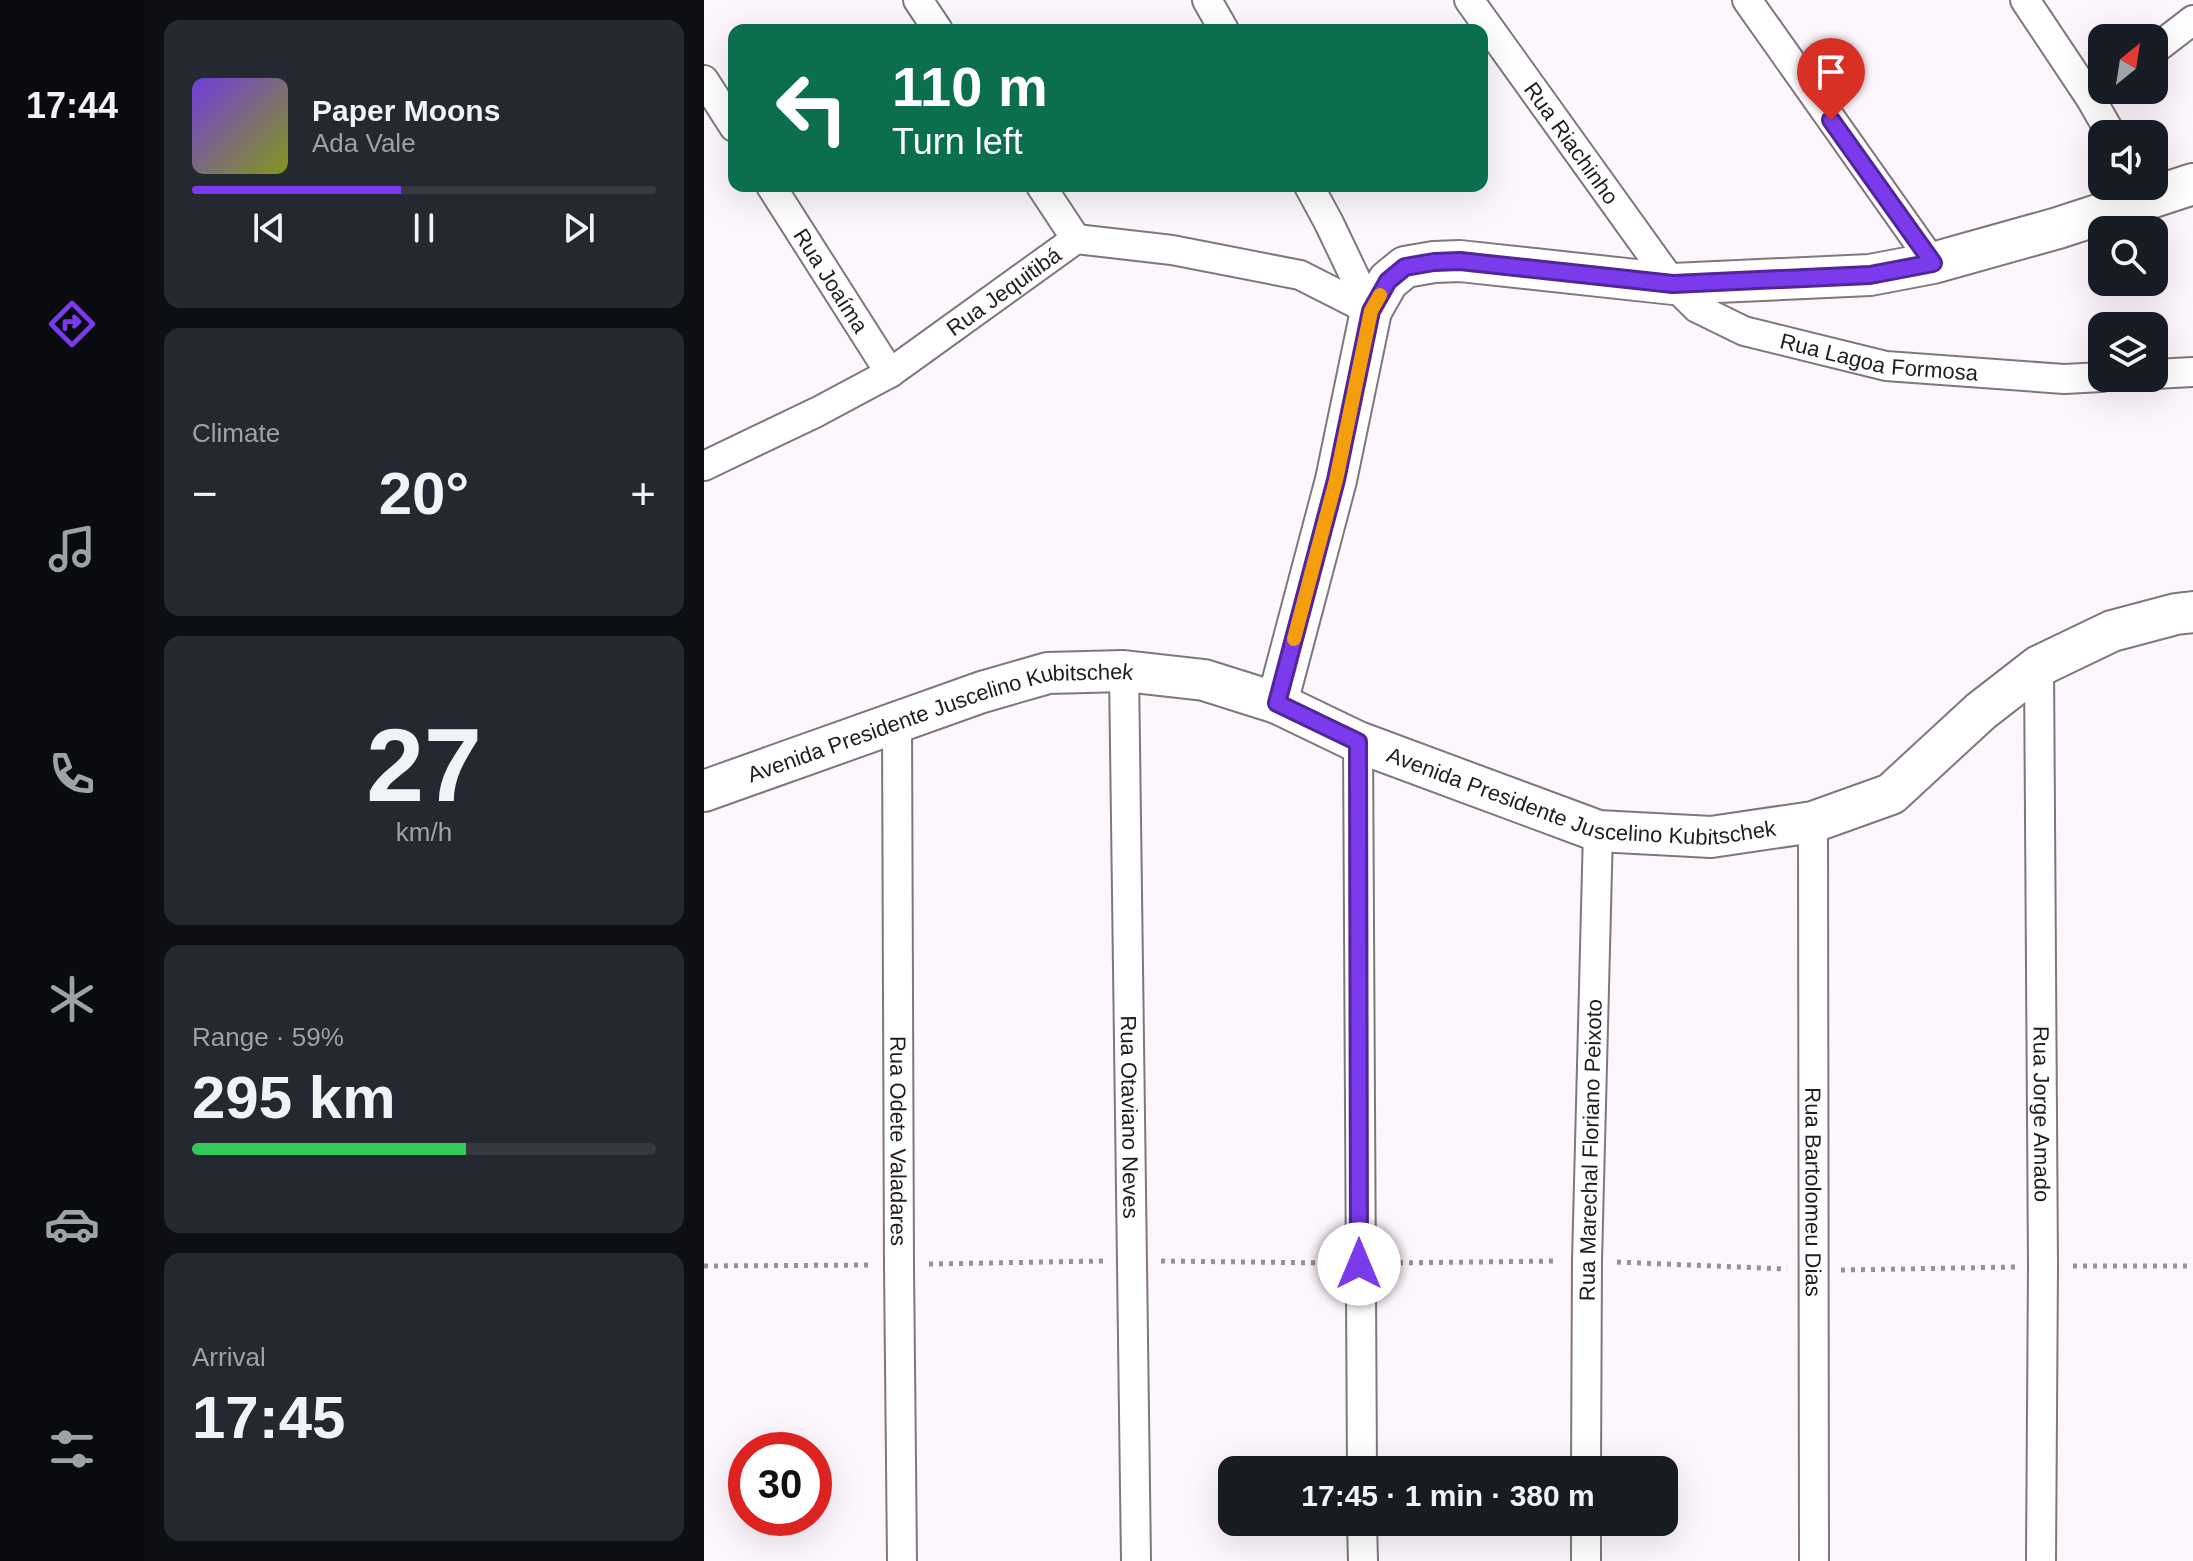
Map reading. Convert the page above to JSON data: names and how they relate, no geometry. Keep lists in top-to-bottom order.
{
  "streets": {
    "street": [
      "Rua Riachinho",
      "Rua Joaíma",
      "Rua Jequitibá",
      "Rua Lagoa Formosa",
      "Avenida Presidente Juscelino Kubitschek",
      "Rua Jorge Amado",
      "Rua Otaviano Neves",
      "Rua Odete Valadares",
      "Rua Marechal Floriano Peixoto",
      "Rua Bartolomeu Dias"
    ]
  },
  "crossings": [
    ["Rua Riachinho", "Rua Lagoa Formosa"],
    ["Rua Joaíma", "Rua Jequitibá"],
    ["Avenida Presidente Juscelino Kubitschek", "Rua Jorge Amado"],
    ["Avenida Presidente Juscelino Kubitschek", "Rua Otaviano Neves"],
    ["Avenida Presidente Juscelino Kubitschek", "Rua Odete Valadares"],
    ["Avenida Presidente Juscelino Kubitschek", "Rua Marechal Floriano Peixoto"],
    ["Avenida Presidente Juscelino Kubitschek", "Rua Bartolomeu Dias"]
  ],
  "north": "top right",
  "page": {
    "tabs": "17:44",
    "turn": ["110 m", "Turn left"],
    "song": ["Paper Moons", "Ada Vale"],
    "tile": [
      "Climate",
      ["27", "km/h"],
      ["Range · 59%", "295 km"],
      ["Arrival", "17:45"]
    ],
    "heat": ["−", "20°", "+"],
    "limit": "30",
    "trip": "17:45 · 1 min · 380 m"
  }
}
